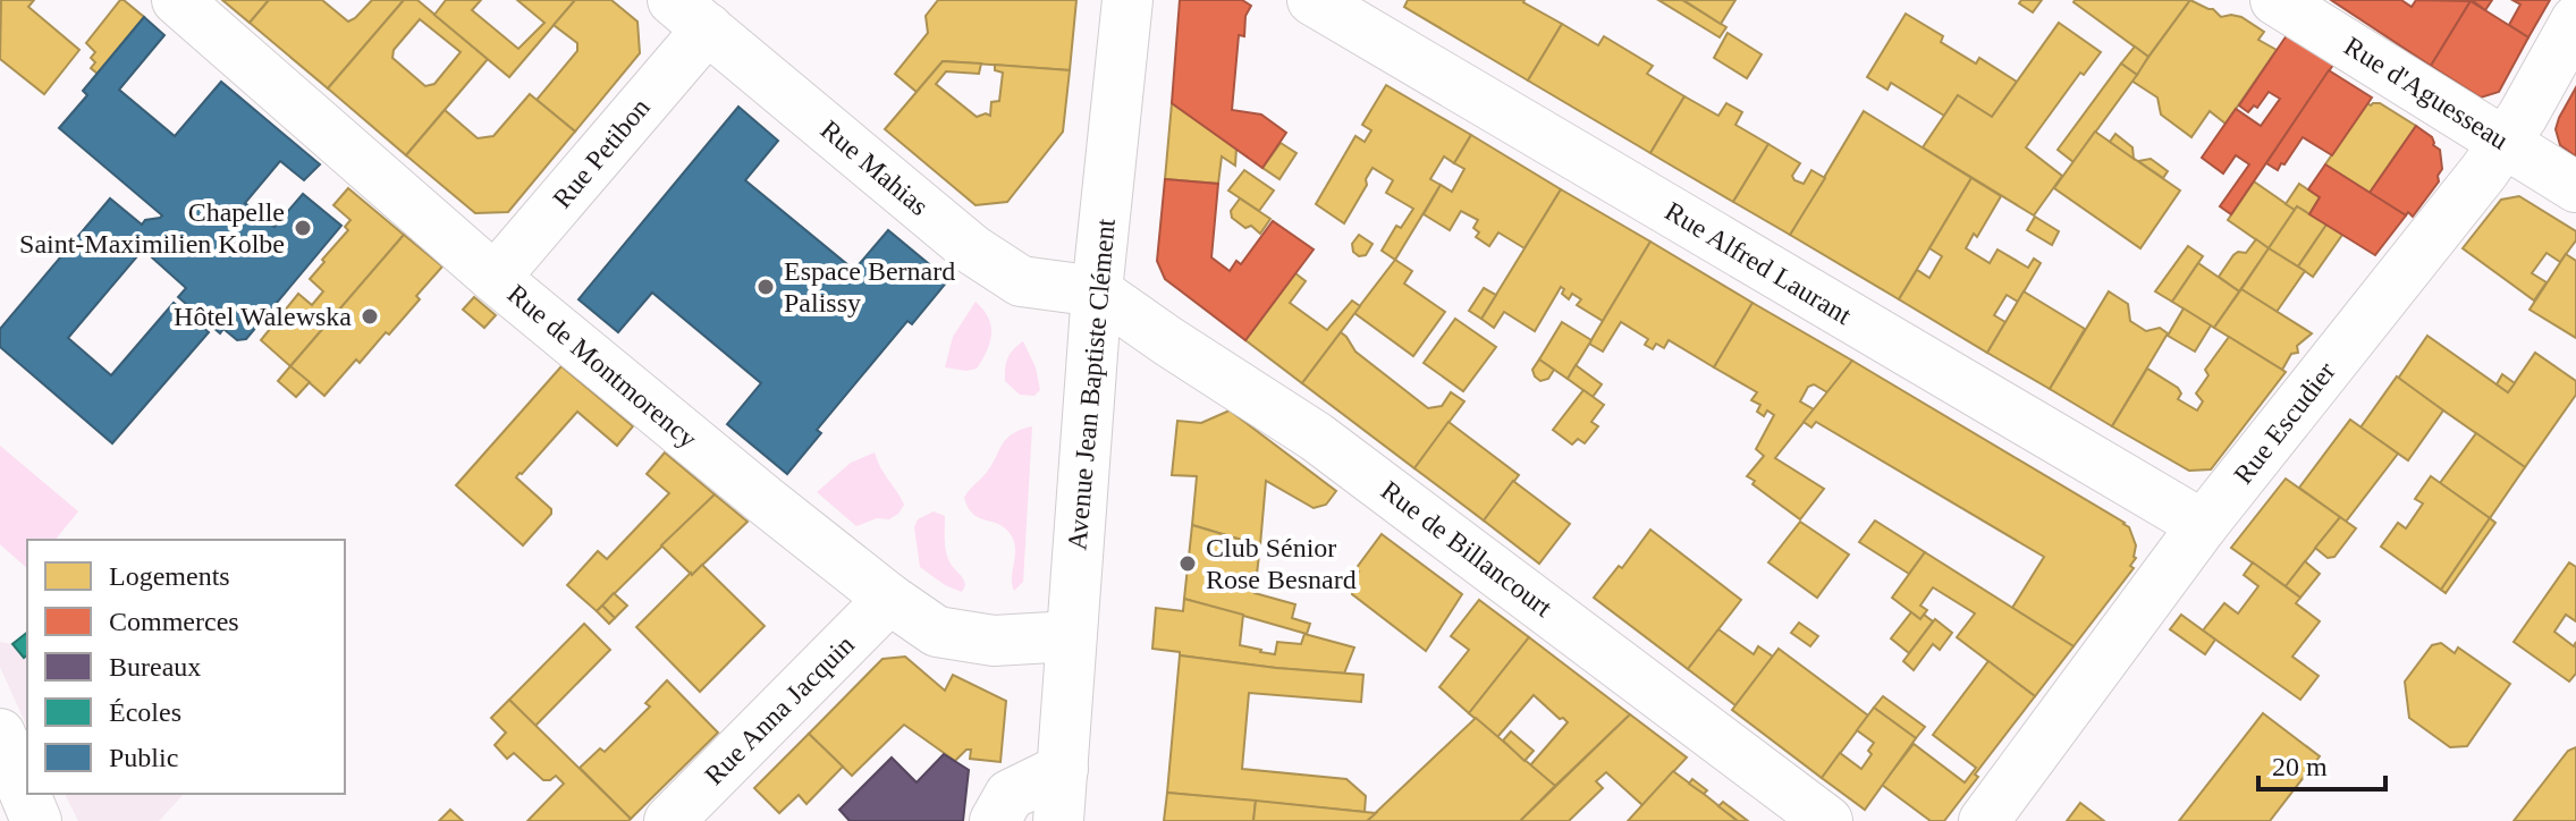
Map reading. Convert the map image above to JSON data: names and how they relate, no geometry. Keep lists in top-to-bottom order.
{
  "streets": {
    "street": [
      "Rue d'Aguesseau",
      "Rue Petibon",
      "Rue Mahias",
      "Rue Alfred Laurant",
      "Rue de Montmorency",
      "Avenue Jean Baptiste Clément",
      "Rue Escudier",
      "Rue de Billancourt",
      "Rue Anna Jacquin"
    ]
  },
  "crossings": [
    ["Rue d'Aguesseau", "Rue Escudier"],
    ["Rue Petibon", "Rue Mahias"],
    ["Rue Petibon", "Rue de Montmorency"],
    ["Rue Mahias", "Avenue Jean Baptiste Clément"],
    ["Rue Mahias", "Rue de Billancourt"],
    ["Rue Alfred Laurant", "Rue Escudier"],
    ["Rue de Montmorency", "Avenue Jean Baptiste Clément"],
    ["Rue de Montmorency", "Rue Anna Jacquin"],
    ["Avenue Jean Baptiste Clément", "Rue de Billancourt"]
  ],
  "places": [
    "Chapelle Saint-Maximilien Kolbe",
    "Espace Bernard Palissy",
    "Hôtel Walewska",
    "Club Sénior Rose Besnard"
  ],
  "legend": [
    "Logements",
    "Commerces",
    "Bureaux",
    "Écoles",
    "Public"
  ],
  "scale_bar": "20 m"
}
